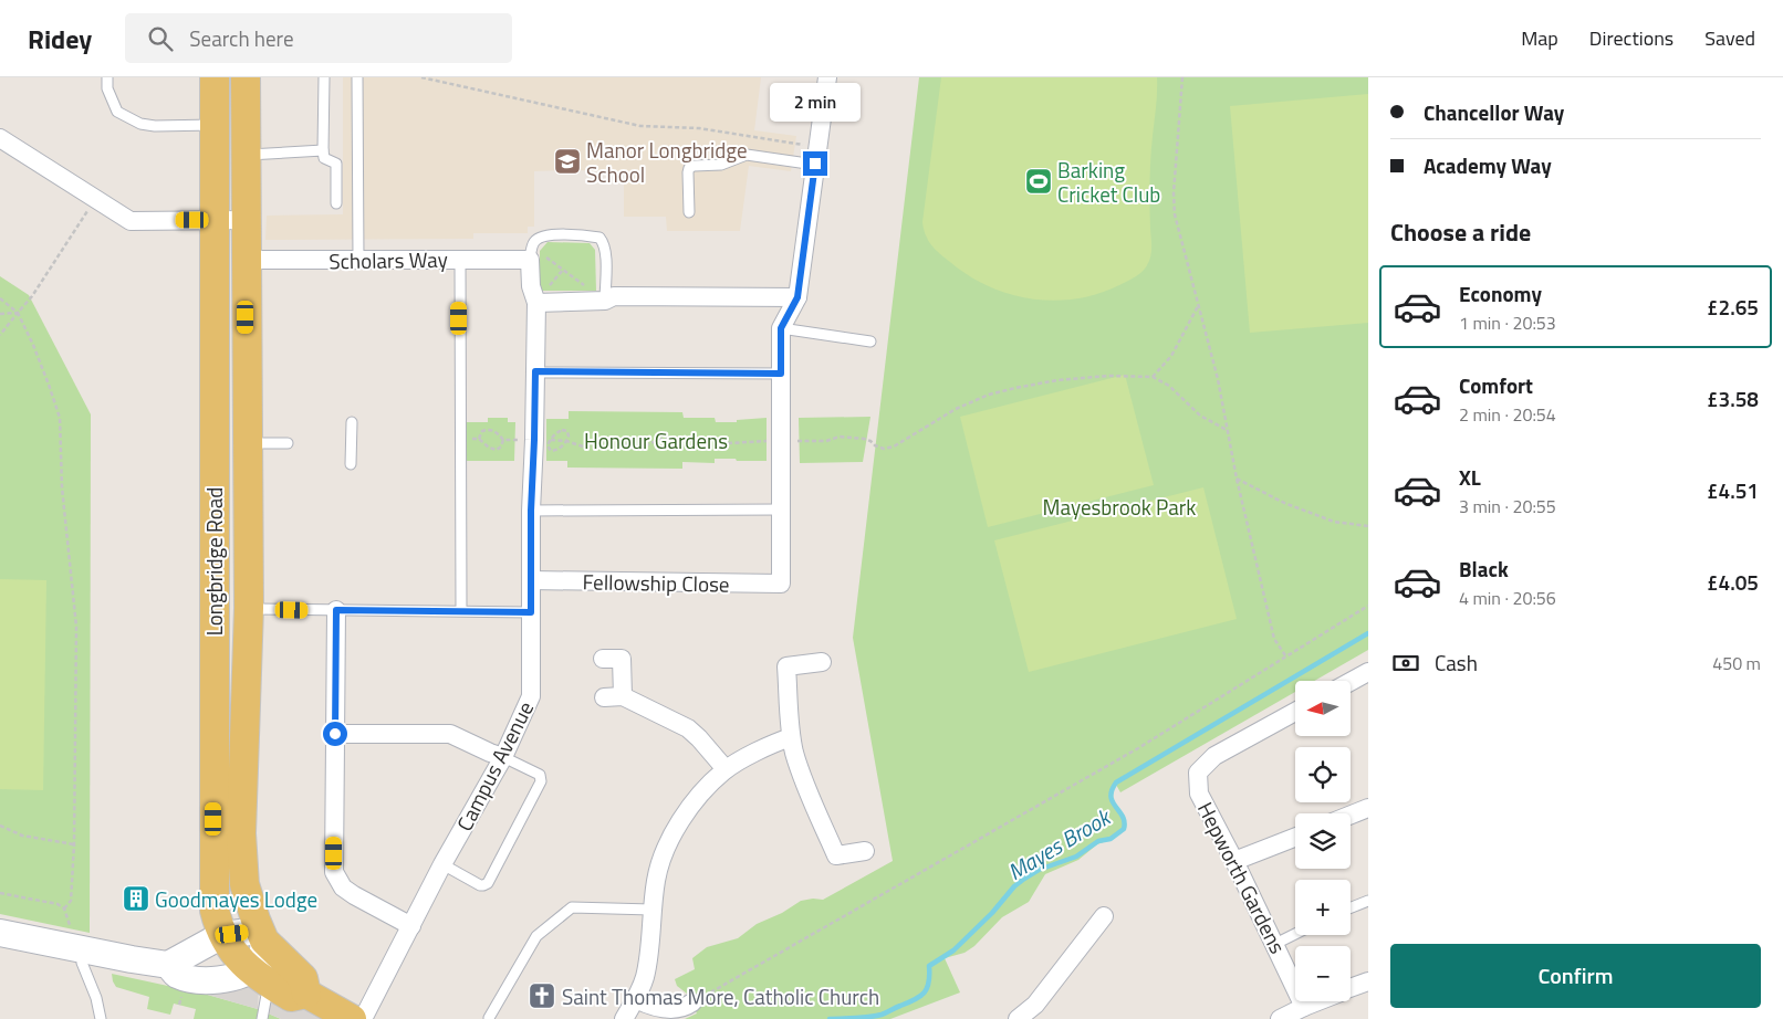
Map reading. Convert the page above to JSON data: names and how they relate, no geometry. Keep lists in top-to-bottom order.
{
  "streets": {
    "main road": ["Longbridge Road"],
    "street": [
      "Scholars Way",
      "Fellowship Close",
      "Campus Avenue",
      "Hepworth Gardens"
    ]
  },
  "crossings": [
    ["Scholars Way", "Longbridge Road"],
    ["Scholars Way", "Campus Avenue"],
    ["Fellowship Close", "Campus Avenue"]
  ],
  "water": ["Mayes Brook"],
  "parks": ["Honour Gardens", "Mayesbrook Park"],
  "places": {
    "school or university": ["Manor Longbridge School"],
    "sports": ["Barking Cricket Club"],
    "building": ["Goodmayes Lodge"],
    "church": ["Saint Thomas More, Catholic Church"]
  },
  "north": "left",
  "page": {
    "header": "Ridey",
    "search": "Search here",
    "nav": ["Map", "Directions", "Saved"],
    "banner": ["Chancellor Way", "Academy Way"],
    "bubble": "2 min",
    "heading": "Choose a ride",
    "list": [
      {
        "name": "Economy",
        "note": "1 min · 20:53",
        "value": "£2.65"
      },
      {
        "name": "Comfort",
        "note": "2 min · 20:54",
        "value": "£3.58"
      },
      {
        "name": "XL",
        "note": "3 min · 20:55",
        "value": "£4.51"
      },
      {
        "name": "Black",
        "note": "4 min · 20:56",
        "value": "£4.05"
      }
    ],
    "pay": ["Cash", "450 m"],
    "map_buttons": ["+", "−"],
    "buttons": "Confirm"
  }
}
